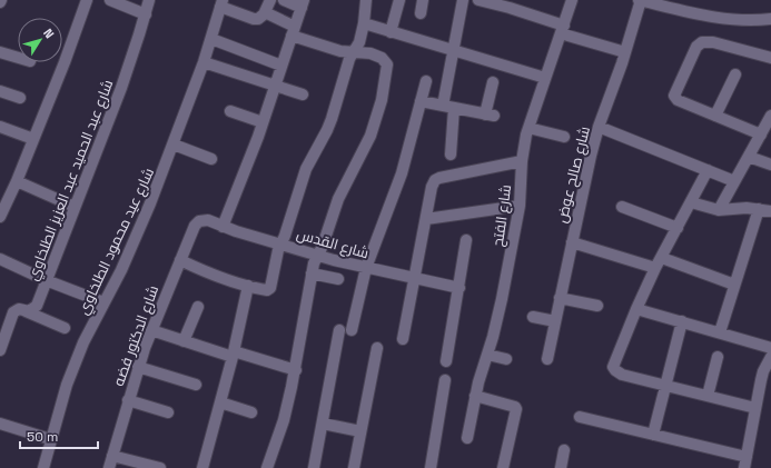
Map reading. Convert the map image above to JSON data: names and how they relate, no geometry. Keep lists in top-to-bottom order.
{
  "streets": {
    "street": [
      "شارع صالح عوض",
      "شارع عبد الحميد عبد العزيز الطلخاوي",
      "شارع الفتح",
      "شارع عيد محمود الطلخاوي",
      "شارع القدس",
      "شارع الدكتور فضه"
    ]
  },
  "crossings": [
    ["شارع القدس", "شارع الدكتور فضه"]
  ],
  "scale_bar": "50 m",
  "north": "top right"
}
